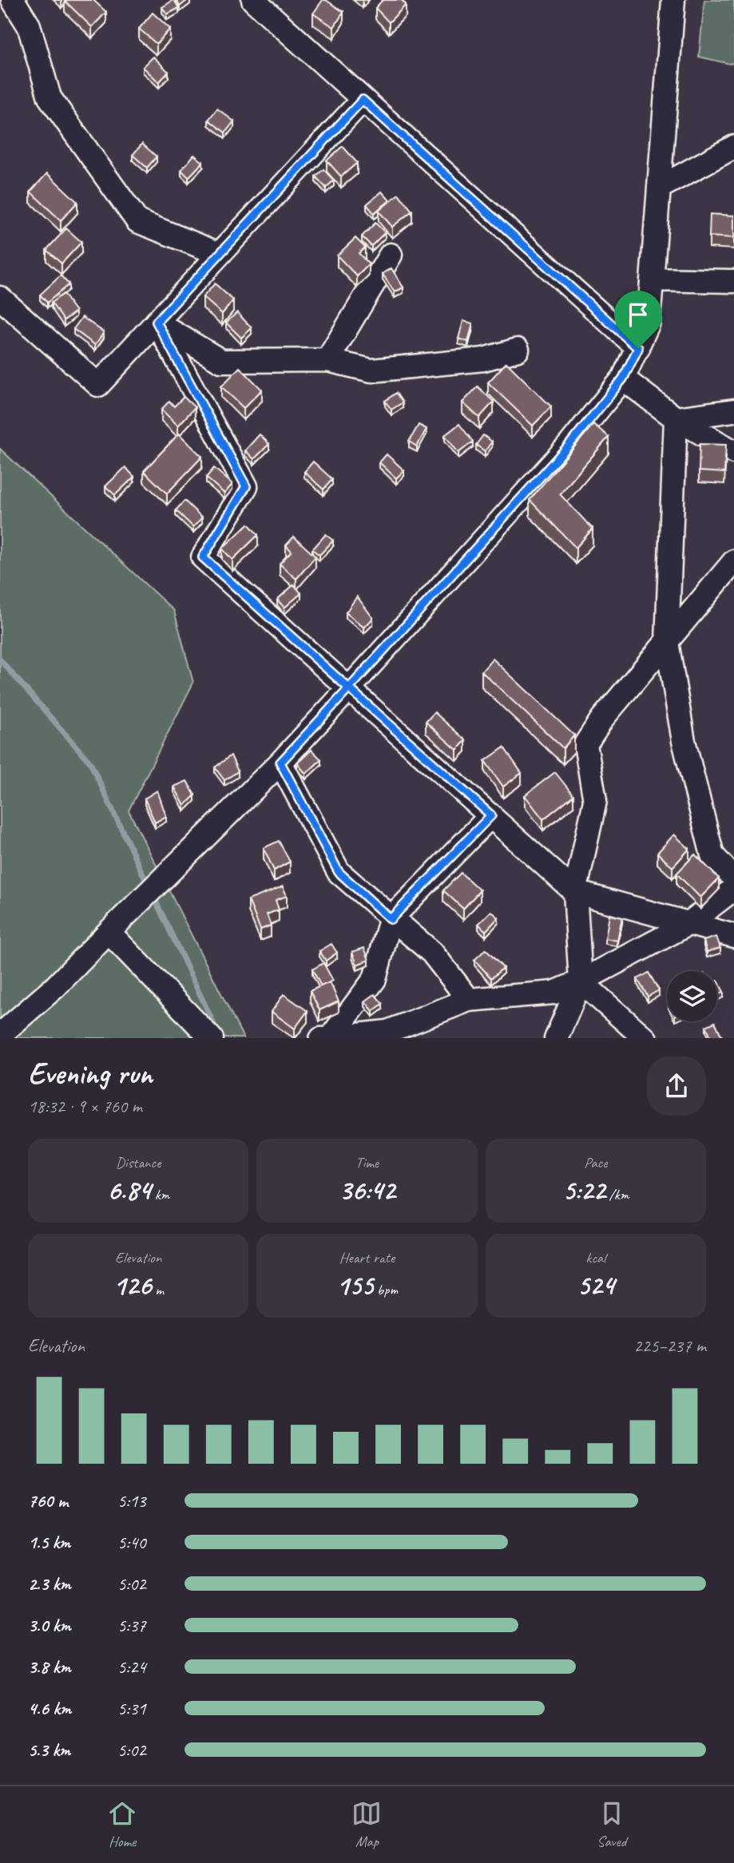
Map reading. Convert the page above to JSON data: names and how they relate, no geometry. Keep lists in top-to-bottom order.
{
  "page": {
    "heading": ["Evening run", "18:32 · 9 × 760 m"],
    "stats": [
      ["Distance", "6.84 km"],
      ["Time", "36:42"],
      ["Pace", "5:22 /km"],
      ["Elevation", "126 m"],
      ["Heart rate", "155 bpm"],
      ["kcal", "524"]
    ],
    "chart": ["Elevation", "225–237 m"],
    "list": [
      {
        "name": "760 m",
        "note": "5:13"
      },
      {
        "name": "1.5 km",
        "note": "5:40"
      },
      {
        "name": "2.3 km",
        "note": "5:02"
      },
      {
        "name": "3.0 km",
        "note": "5:37"
      },
      {
        "name": "3.8 km",
        "note": "5:24"
      },
      {
        "name": "4.6 km",
        "note": "5:31"
      },
      {
        "name": "5.3 km",
        "note": "5:02"
      }
    ],
    "tabs": ["Home", "Map", "Saved"]
  }
}
